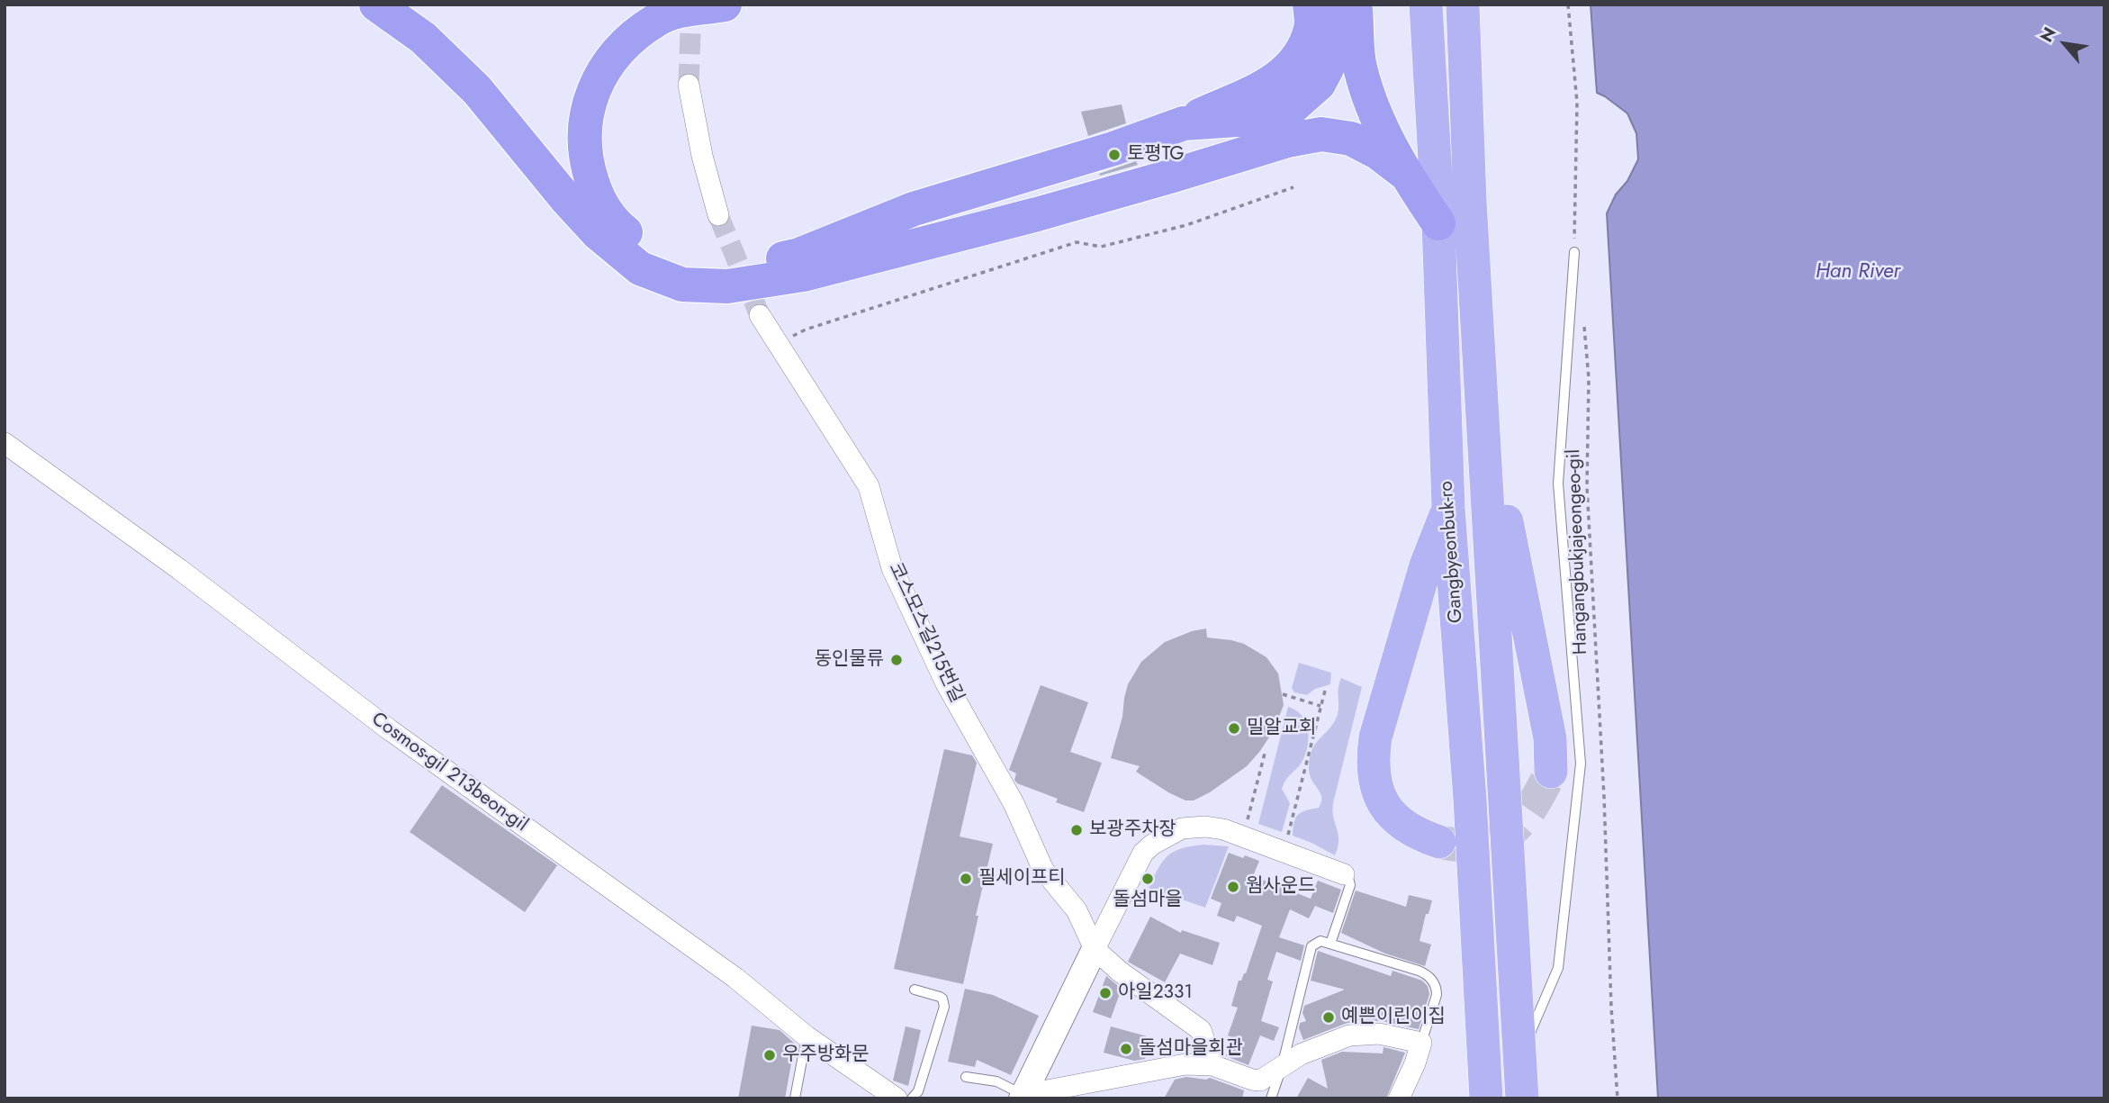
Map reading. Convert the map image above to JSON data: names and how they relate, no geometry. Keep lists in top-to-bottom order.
{
  "streets": {
    "highway": ["Gangbyeonbuk-ro"],
    "street": ["코스모스길215번길", "Cosmos-gil 213beon-gil"],
    "path": ["Hangangbukjajeongeo-gil"]
  },
  "water": ["Han River"],
  "places": [
    "토평TG",
    "동인물류",
    "밀알교회",
    "보광주차장",
    "필세이프티",
    "돌섬마을",
    "웜사운드",
    "아일2331",
    "예쁜이린이집",
    "돌섬마을회관",
    "우주방화문"
  ],
  "north": "top left"
}
